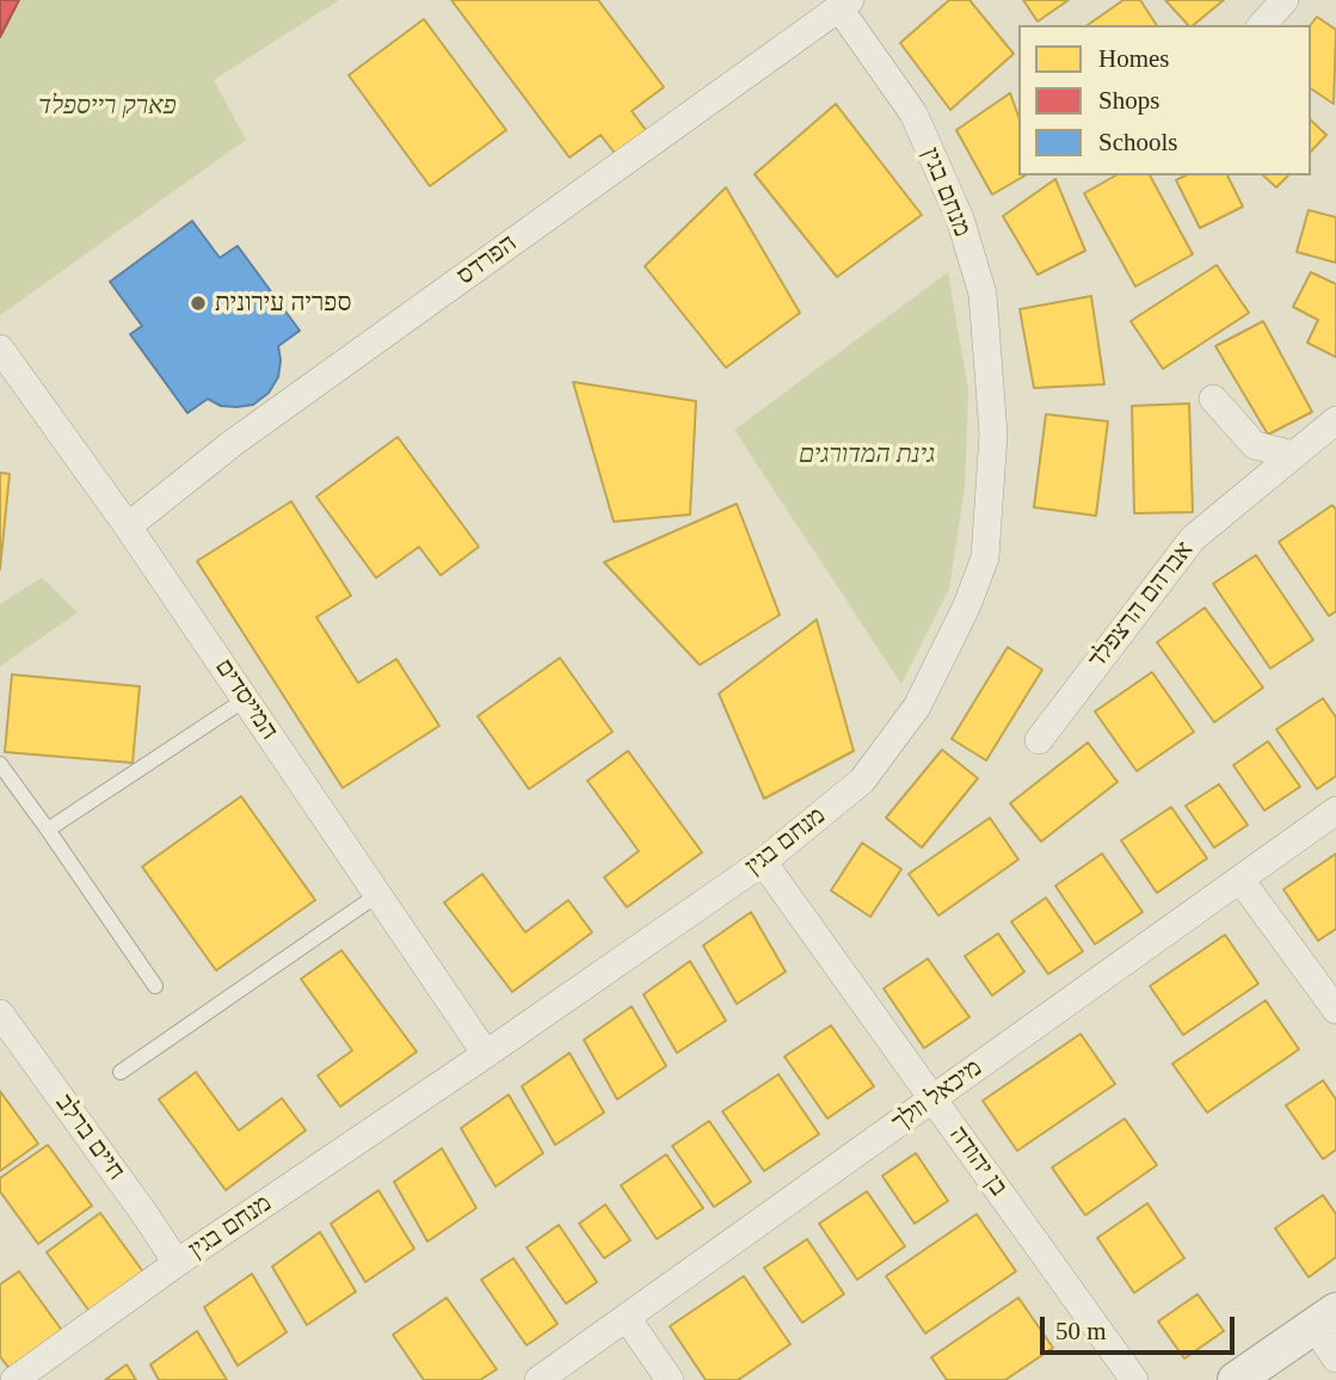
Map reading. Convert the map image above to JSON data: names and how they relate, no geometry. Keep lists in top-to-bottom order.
{
  "streets": {
    "street": [
      "מנחם בגין",
      "הפרדס",
      "אברהם הרצפלד",
      "המייסדים",
      "מיכאל וולך",
      "חיים ברלב",
      "בן יהודה"
    ]
  },
  "crossings": [
    ["מנחם בגין", "הפרדס"],
    ["מנחם בגין", "המייסדים"],
    ["מנחם בגין", "חיים ברלב"],
    ["מנחם בגין", "בן יהודה"],
    ["הפרדס", "המייסדים"],
    ["מיכאל וולך", "בן יהודה"]
  ],
  "parks": ["פארק רייספלד", "גינת המדורגים"],
  "places": ["ספריה עירונית"],
  "legend": ["Homes", "Shops", "Schools"],
  "scale_bar": "50 m"
}
